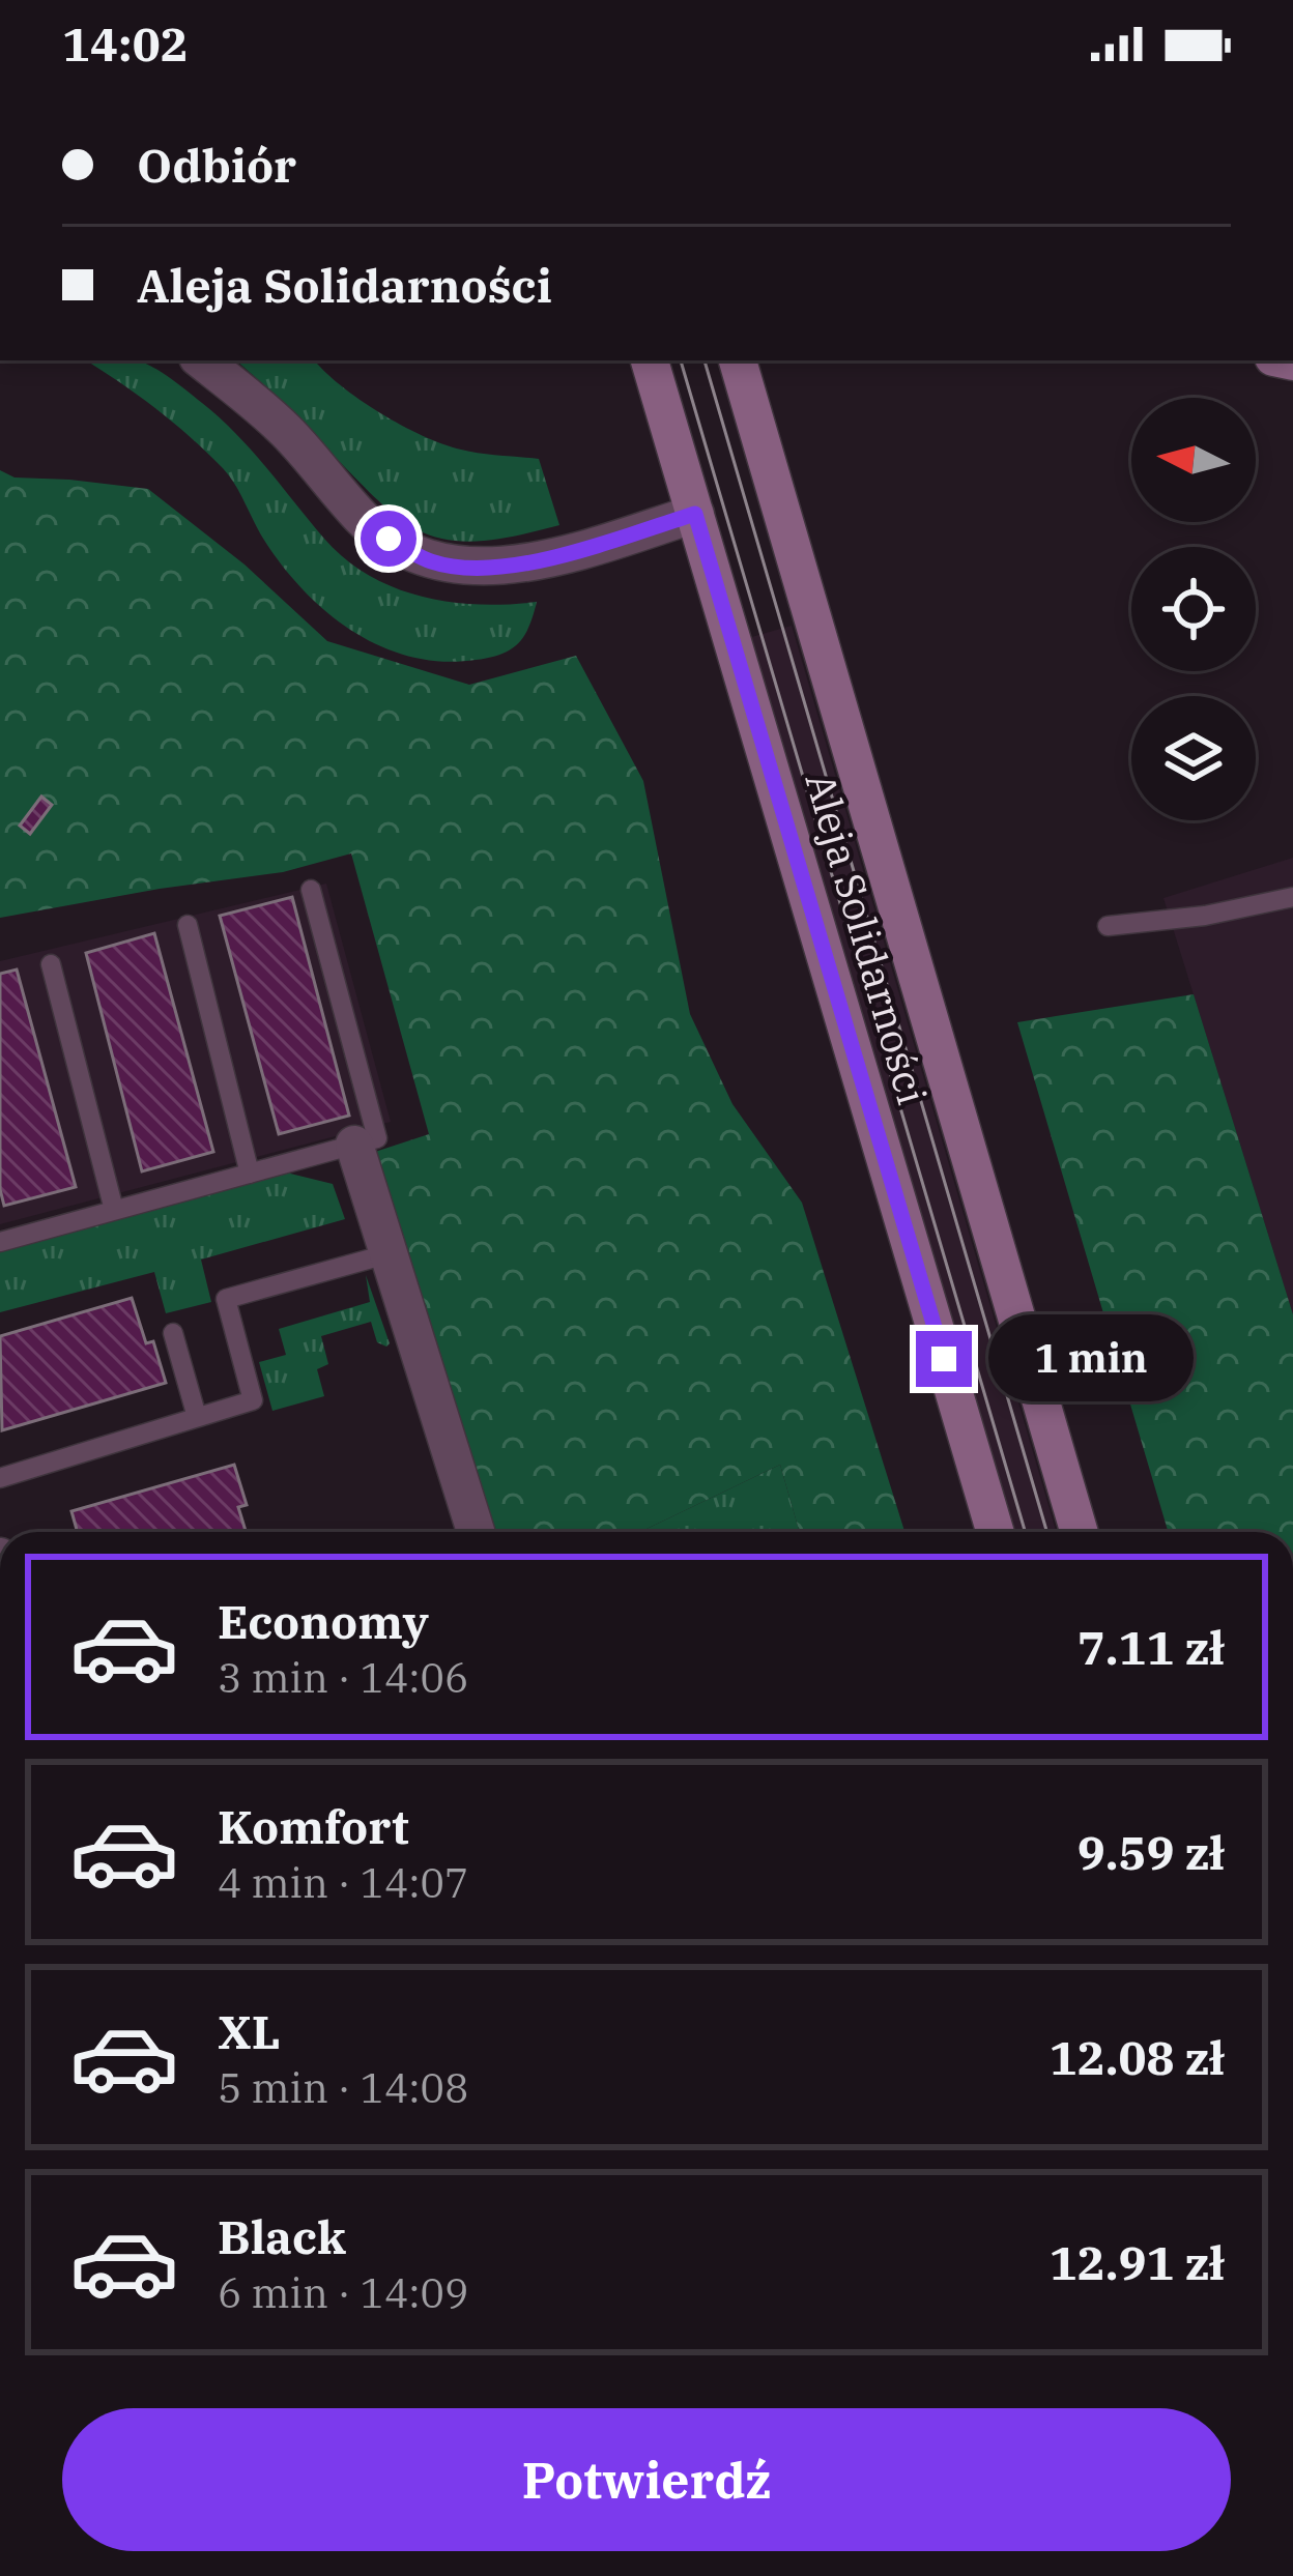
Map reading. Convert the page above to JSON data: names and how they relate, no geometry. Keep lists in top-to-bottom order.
{
  "streets": {
    "street": ["Aleja Solidarności"]
  },
  "north": "left",
  "page": {
    "status": "14:02",
    "banner": ["Odbiór", "Aleja Solidarności"],
    "bubble": "1 min",
    "list": [
      {
        "name": "Economy",
        "note": "3 min · 14:06",
        "value": "7.11 zł"
      },
      {
        "name": "Komfort",
        "note": "4 min · 14:07",
        "value": "9.59 zł"
      },
      {
        "name": "XL",
        "note": "5 min · 14:08",
        "value": "12.08 zł"
      },
      {
        "name": "Black",
        "note": "6 min · 14:09",
        "value": "12.91 zł"
      }
    ],
    "buttons": "Potwierdź"
  }
}
